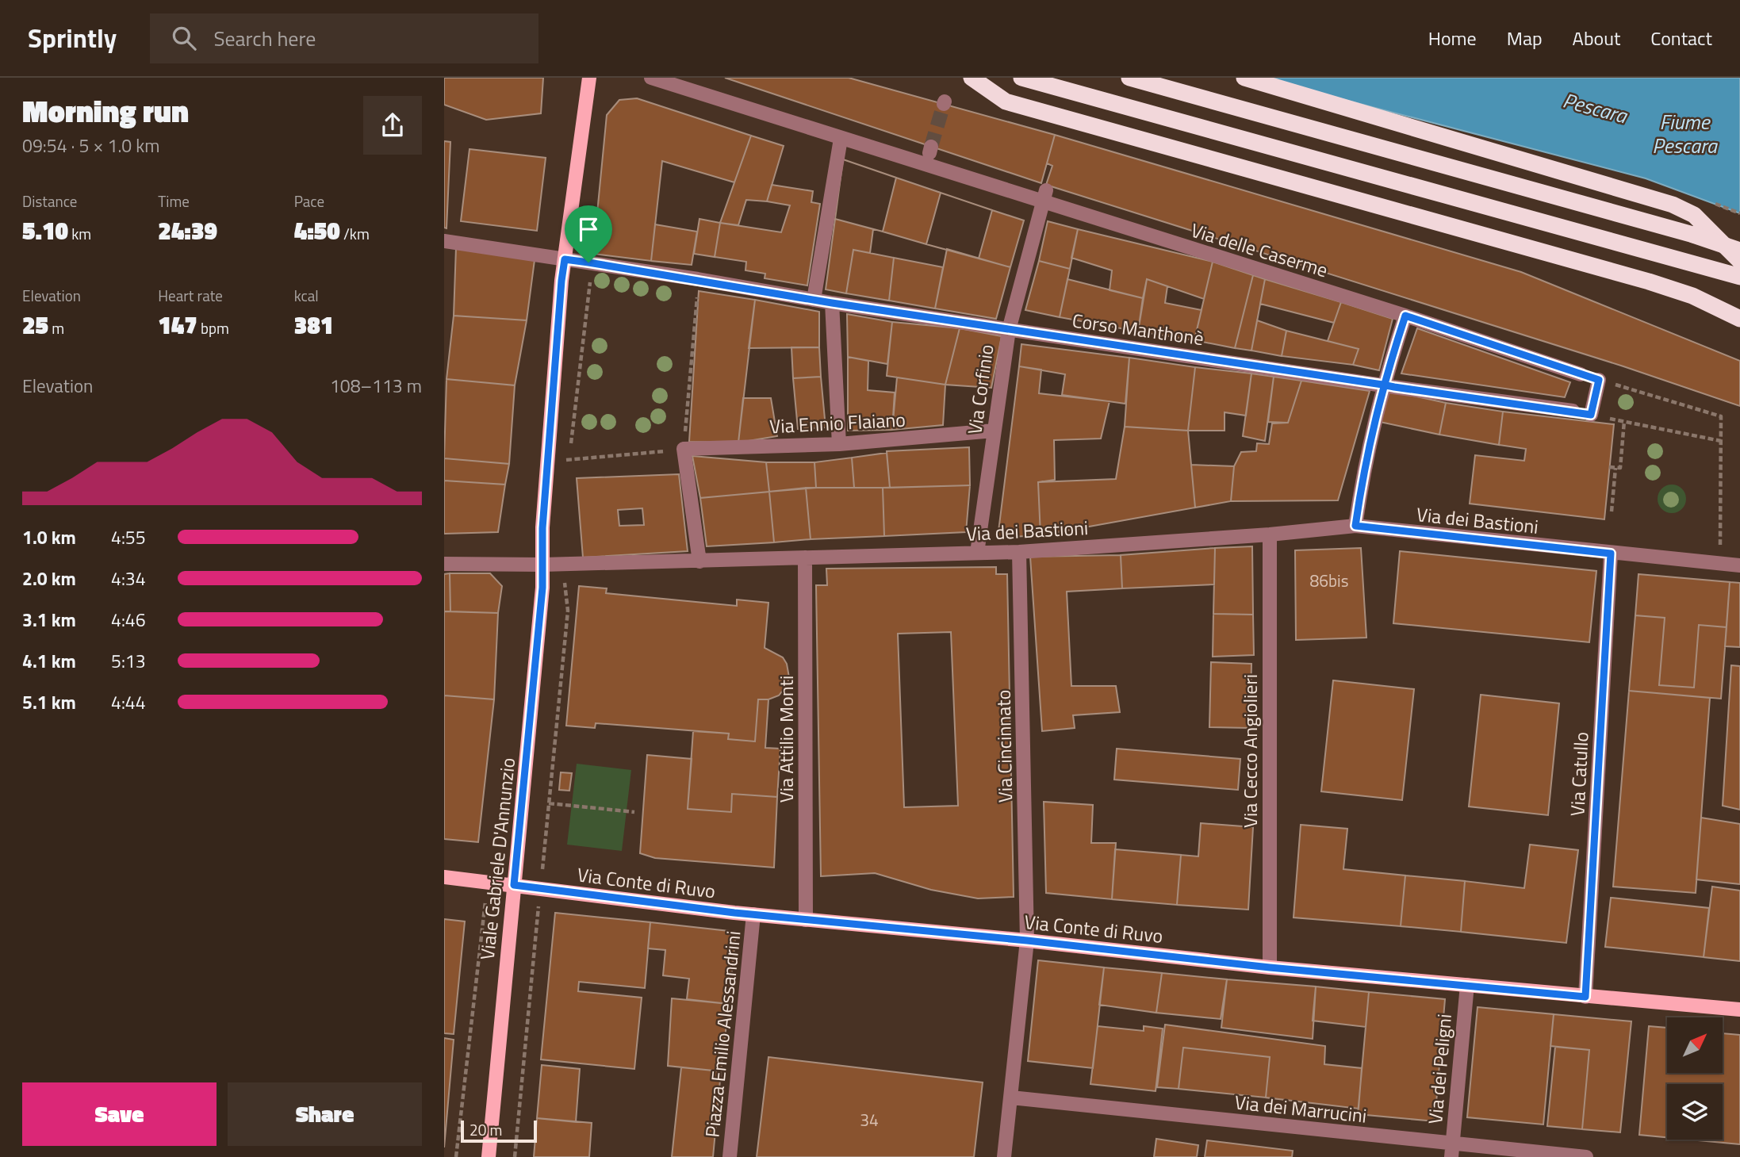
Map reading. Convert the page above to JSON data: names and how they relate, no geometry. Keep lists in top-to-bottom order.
{
  "streets": {
    "main road": ["Viale Gabriele D'Annunzio", "Via Conte di Ruvo"],
    "street": [
      "Via delle Caserme",
      "Corso Manthonè",
      "Via Corfinio",
      "Via Ennio Flaiano",
      "Via dei Bastioni",
      "Via Attilio Monti",
      "Via Cincinnato",
      "Via Cecco Angiolieri",
      "Via Catullo",
      "Piazza Emilio Alessandrini",
      "Via dei Peligni",
      "Via dei Marrucini"
    ]
  },
  "crossings": [
    ["Via delle Caserme", "Via Corfinio"],
    ["Corso Manthonè", "Via Corfinio"],
    ["Corso Manthonè", "Viale Gabriele D'Annunzio"],
    ["Via Corfinio", "Via Ennio Flaiano"],
    ["Via Corfinio", "Via dei Bastioni"],
    ["Via dei Bastioni", "Via Attilio Monti"],
    ["Via dei Bastioni", "Via Cincinnato"],
    ["Via dei Bastioni", "Via Cecco Angiolieri"],
    ["Via dei Bastioni", "Via Catullo"],
    ["Via dei Bastioni", "Viale Gabriele D'Annunzio"],
    ["Via Attilio Monti", "Via Conte di Ruvo"],
    ["Via Cincinnato", "Via Conte di Ruvo"],
    ["Via Cecco Angiolieri", "Via Conte di Ruvo"],
    ["Via Catullo", "Via Conte di Ruvo"],
    ["Viale Gabriele D'Annunzio", "Via Conte di Ruvo"],
    ["Via Conte di Ruvo", "Piazza Emilio Alessandrini"],
    ["Via Conte di Ruvo", "Via dei Peligni"],
    ["Via dei Peligni", "Via dei Marrucini"]
  ],
  "water": ["Pescara", "Fiume Pescara"],
  "house_numbers": ["86bis", "34"],
  "scale_bar": "20 m",
  "north": "top right",
  "page": {
    "header": "Sprintly",
    "search": "Search here",
    "nav": [
      "Home",
      "Map",
      "About",
      "Contact"
    ],
    "heading": ["Morning run", "09:54 · 5 × 1.0 km"],
    "stats": [
      ["Distance", "5.10 km"],
      ["Time", "24:39"],
      ["Pace", "4:50 /km"],
      ["Elevation", "25 m"],
      ["Heart rate", "147 bpm"],
      ["kcal", "381"]
    ],
    "chart": ["Elevation", "108–113 m"],
    "list": [
      {
        "name": "1.0 km",
        "note": "4:55"
      },
      {
        "name": "2.0 km",
        "note": "4:34"
      },
      {
        "name": "3.1 km",
        "note": "4:46"
      },
      {
        "name": "4.1 km",
        "note": "5:13"
      },
      {
        "name": "5.1 km",
        "note": "4:44"
      }
    ],
    "buttons": ["Save", "Share"],
    "scale": "20 m"
  }
}
